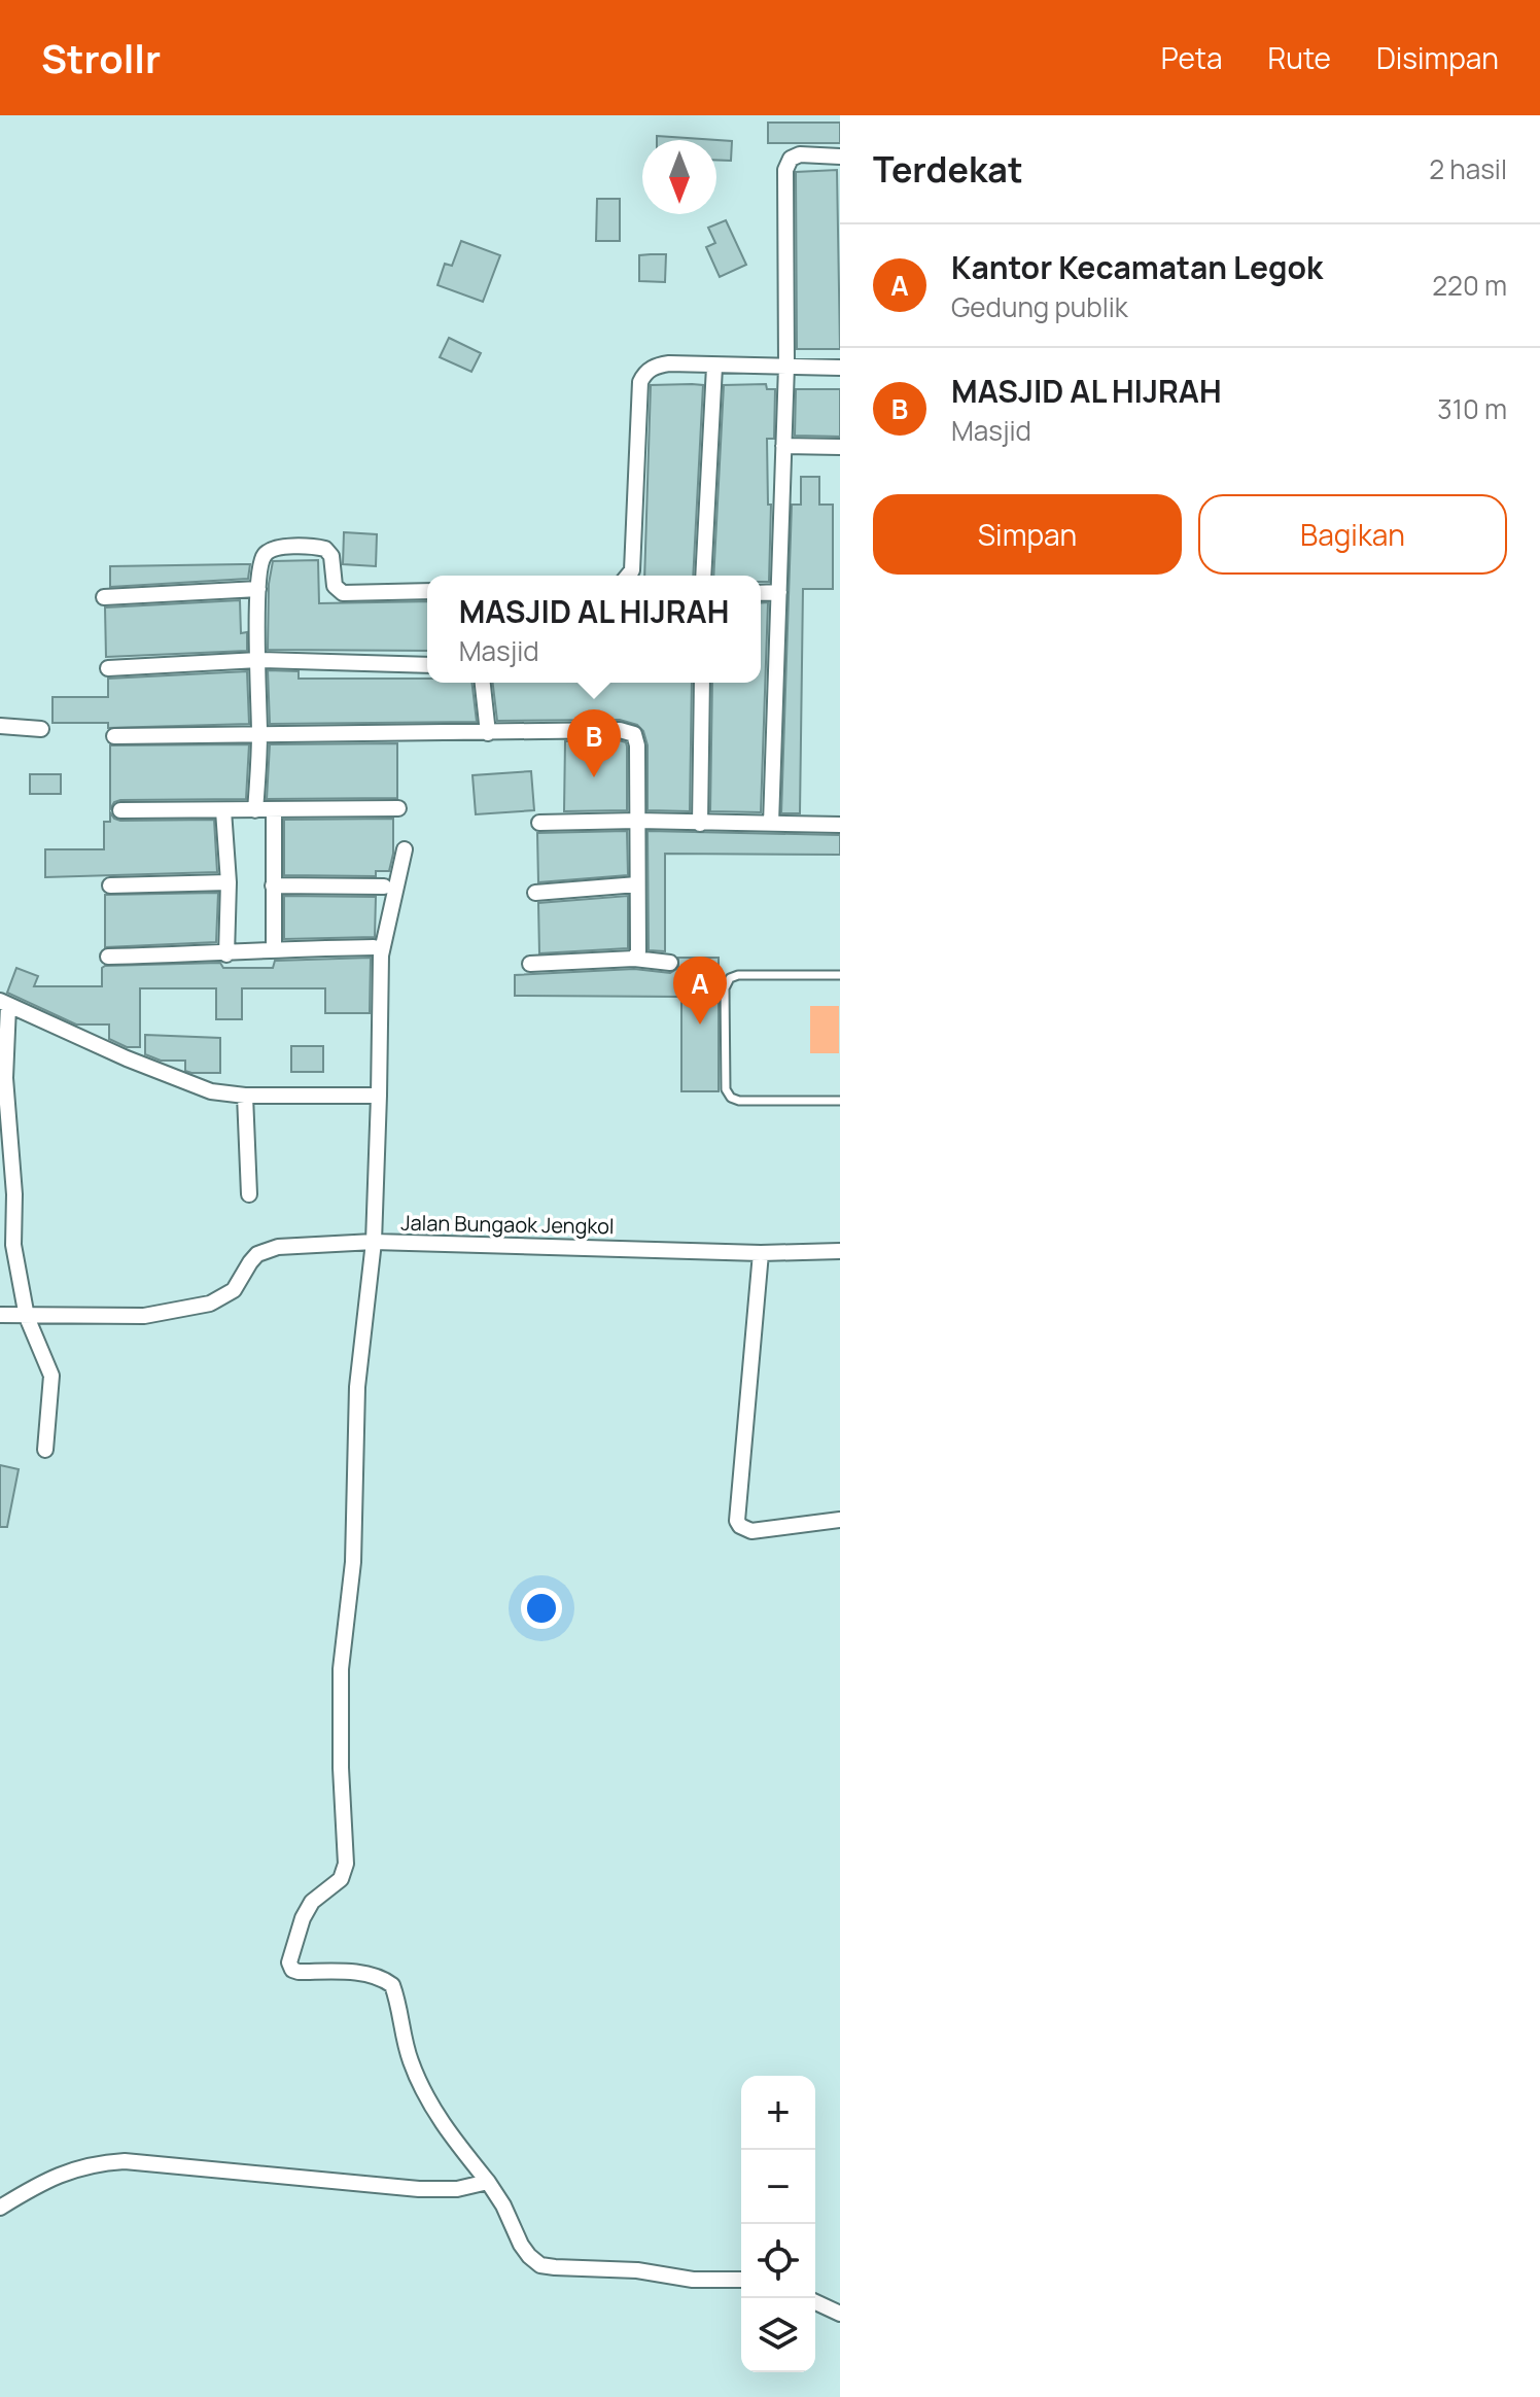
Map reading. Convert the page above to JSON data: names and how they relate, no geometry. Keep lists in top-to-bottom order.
{
  "streets": {
    "street": ["Jalan Bungaok Jengkol"]
  },
  "north": "bottom",
  "page": {
    "header": "Strollr",
    "nav": ["Peta", "Rute", "Disimpan"],
    "heading": ["Terdekat", "2 hasil"],
    "list": [
      {
        "mark": "A",
        "name": "Kantor Kecamatan Legok",
        "note": "Gedung publik",
        "value": "220 m"
      },
      {
        "mark": "B",
        "name": "MASJID AL HIJRAH",
        "note": "Masjid",
        "value": "310 m"
      }
    ],
    "buttons": ["Simpan", "Bagikan"],
    "popup": ["MASJID AL HIJRAH", "Masjid"],
    "pins": ["B", "A"],
    "map_buttons": ["+", "−"]
  }
}
